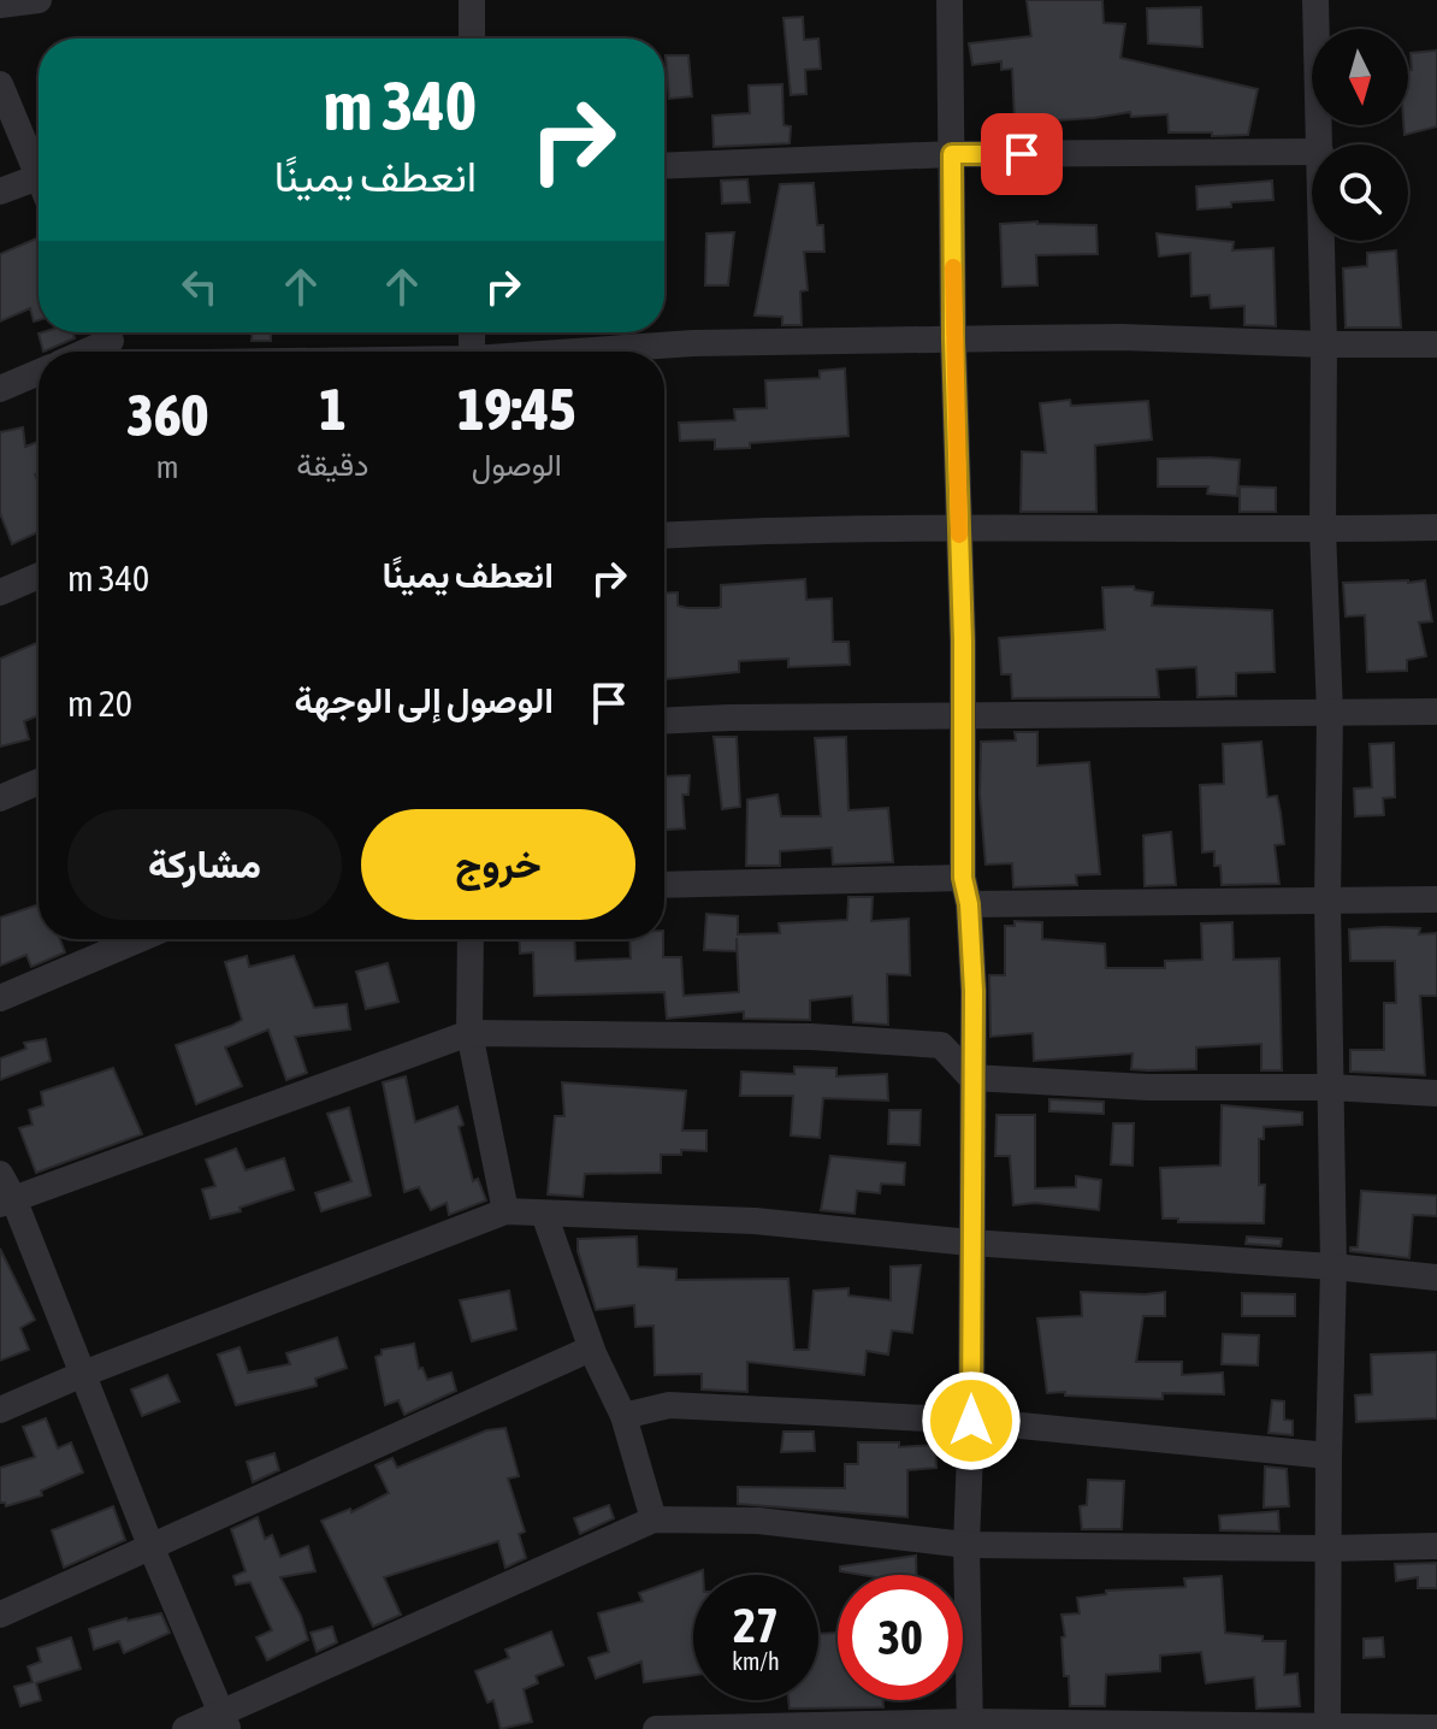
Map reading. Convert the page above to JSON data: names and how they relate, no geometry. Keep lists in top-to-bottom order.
{
  "north": "bottom",
  "page": {
    "turn": ["340 m", "انعطف يمينًا"],
    "eta": [
      "19:45",
      "الوصول",
      "1",
      "دقيقة",
      "360",
      "m"
    ],
    "list": [
      {
        "name": "انعطف يمينًا",
        "value": "340 m"
      },
      {
        "name": "الوصول إلى الوجهة",
        "value": "20 m"
      }
    ],
    "buttons": ["خروج", "مشاركة"],
    "speed": "27 km/h",
    "limit": "30"
  }
}
